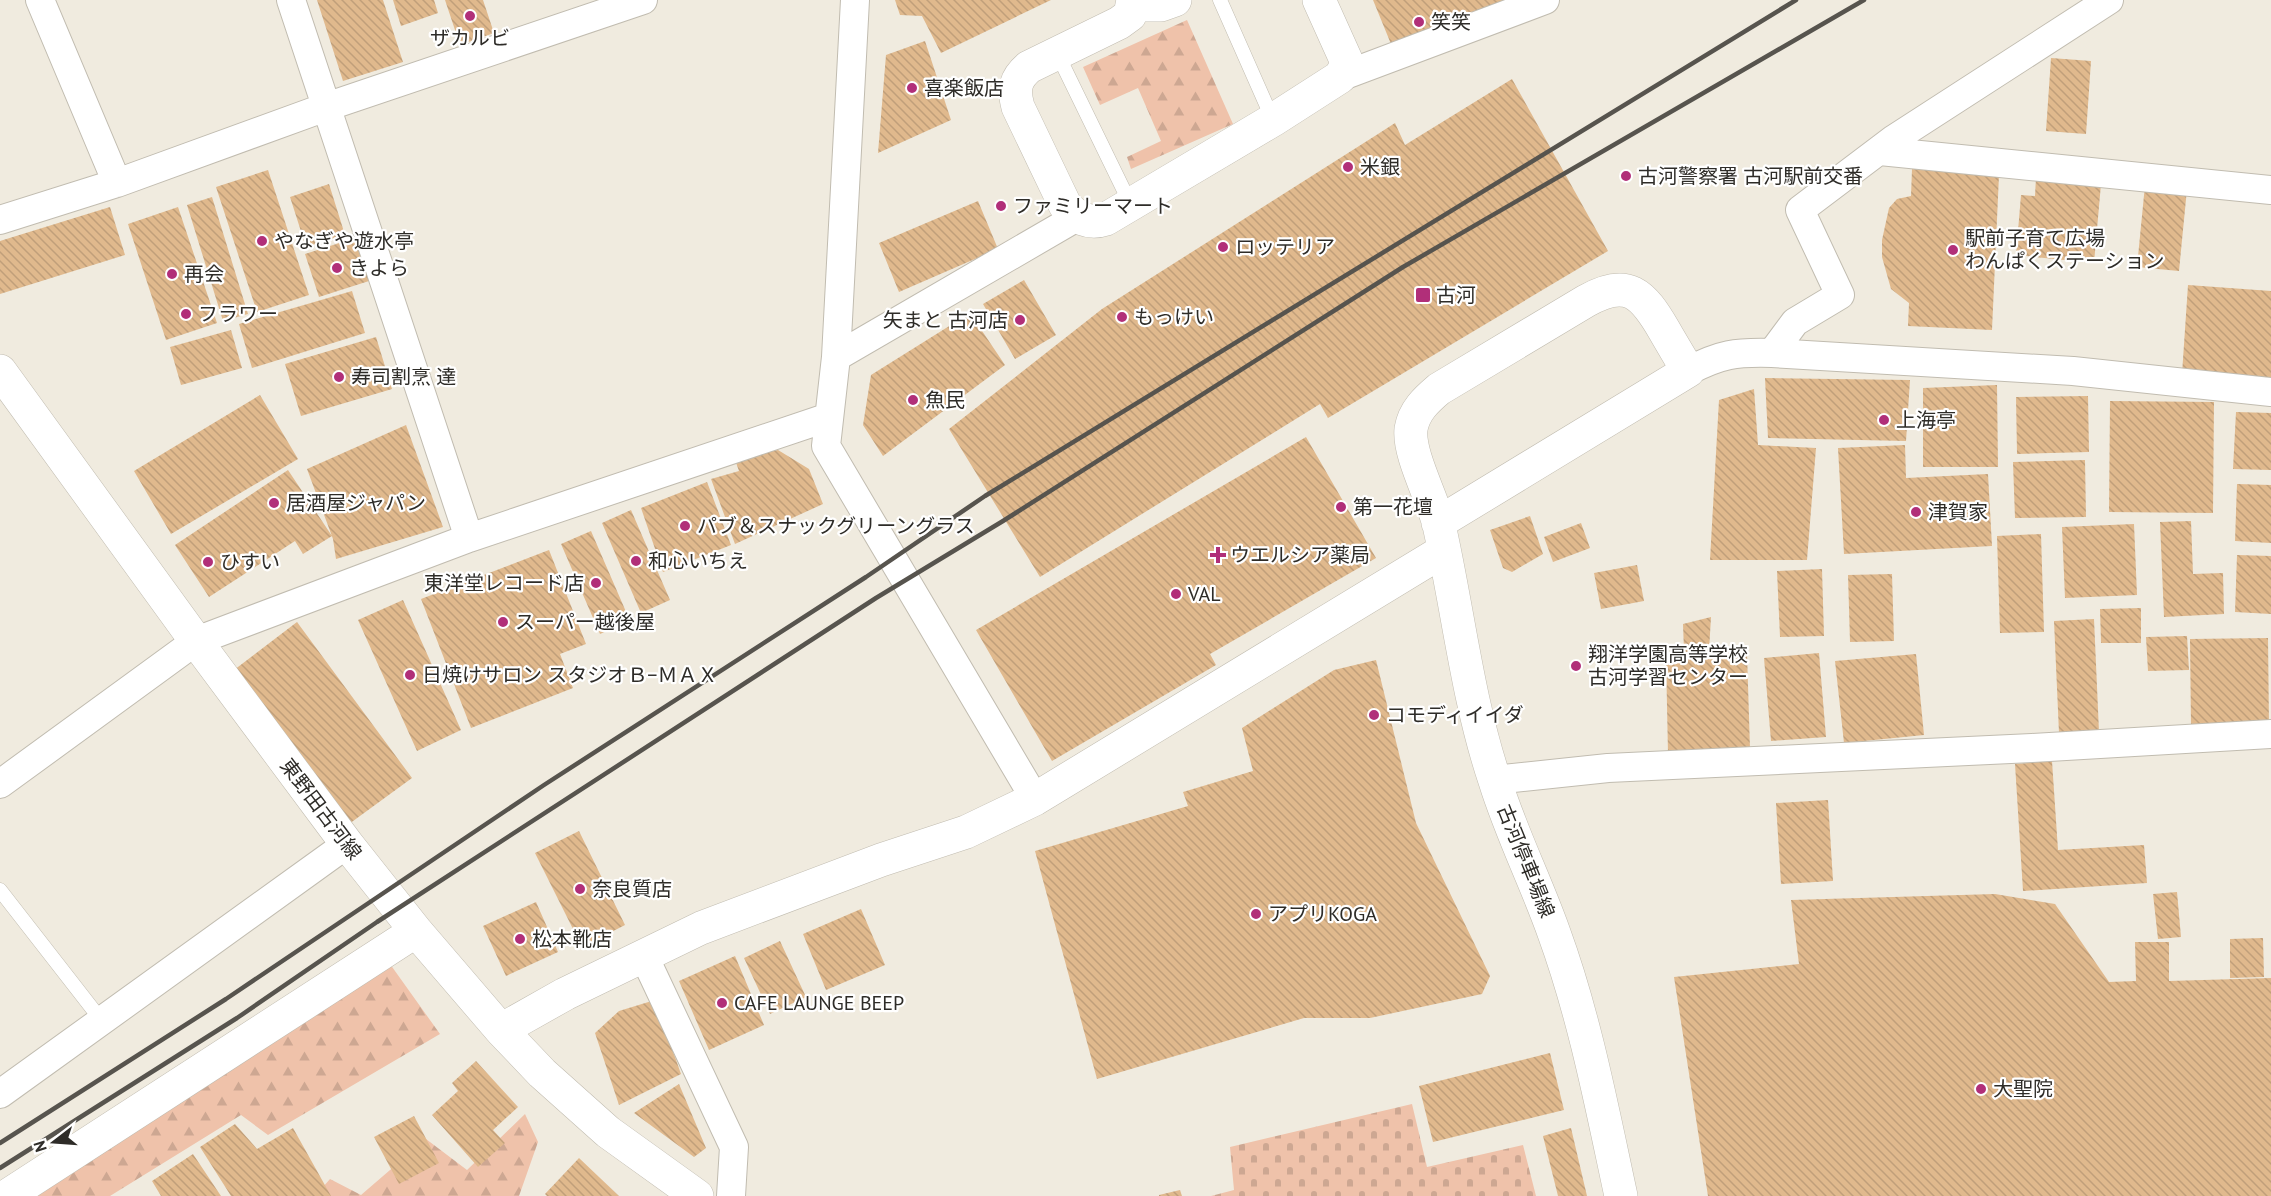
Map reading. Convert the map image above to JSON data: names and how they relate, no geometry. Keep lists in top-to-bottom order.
{
  "streets": {
    "street": ["東野田古河線", "古河停車場線"]
  },
  "places": {
    "other": [
      "ザカルビ",
      "笑笑",
      "喜楽飯店",
      "米銀",
      "古河警察署 古河駅前交番",
      "ファミリーマート",
      "やなぎや遊水亭",
      "ロッテリア",
      "駅前子育て広場 わんぱくステーション",
      "きよら",
      "再会",
      "フラワー",
      "もっけい",
      "矢まと 古河店",
      "寿司割烹 達",
      "魚民",
      "上海亭",
      "居酒屋ジャパン",
      "第一花壇",
      "津賀家",
      "パブ＆スナックグリーングラス",
      "和心いちえ",
      "ひすい",
      "東洋堂レコード店",
      "VAL",
      "スーパー越後屋",
      "翔洋学園高等学校 古河学習センター",
      "日焼けサロン スタジオＢ−ＭＡＸ",
      "コモディイイダ",
      "奈良質店",
      "アプリKOGA",
      "松本靴店",
      "CAFE LAUNGE BEEP",
      "大聖院"
    ],
    "transit": ["古河"],
    "health": ["ウエルシア薬局"]
  },
  "north": "left"
}
